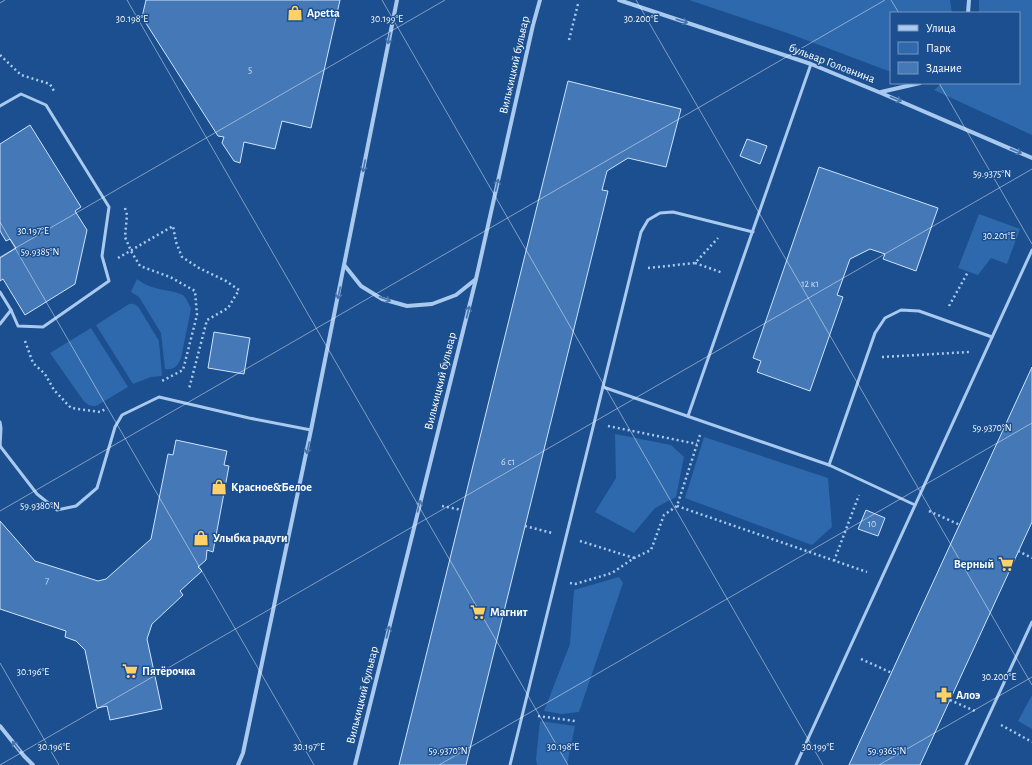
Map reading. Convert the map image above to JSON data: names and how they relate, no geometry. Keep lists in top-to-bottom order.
{
  "streets": {
    "street": ["бульвар Головнина", "Вилькицкий бульвар"]
  },
  "one_way": ["бульвар Головнина", "Вилькицкий бульвар"],
  "places": {
    "shop": ["Apetta", "Красное&Белое", "Улыбка радуги"],
    "supermarket": ["Верный", "Магнит", "Пятёрочка"],
    "pharmacy": ["Алоэ"]
  },
  "house_numbers": [
    "5",
    "12 к1",
    "6 с1",
    "10",
    "7"
  ],
  "legend": ["Улица", "Парк", "Здание"],
  "coordinates": [
    "30.198°E",
    "30.199°E",
    "30.200°E",
    "59.9375°N",
    "30.197°E",
    "30.201°E",
    "59.9385°N",
    "59.9370°N",
    "59.9380°N",
    "30.196°E",
    "59.9365°N"
  ]
}
